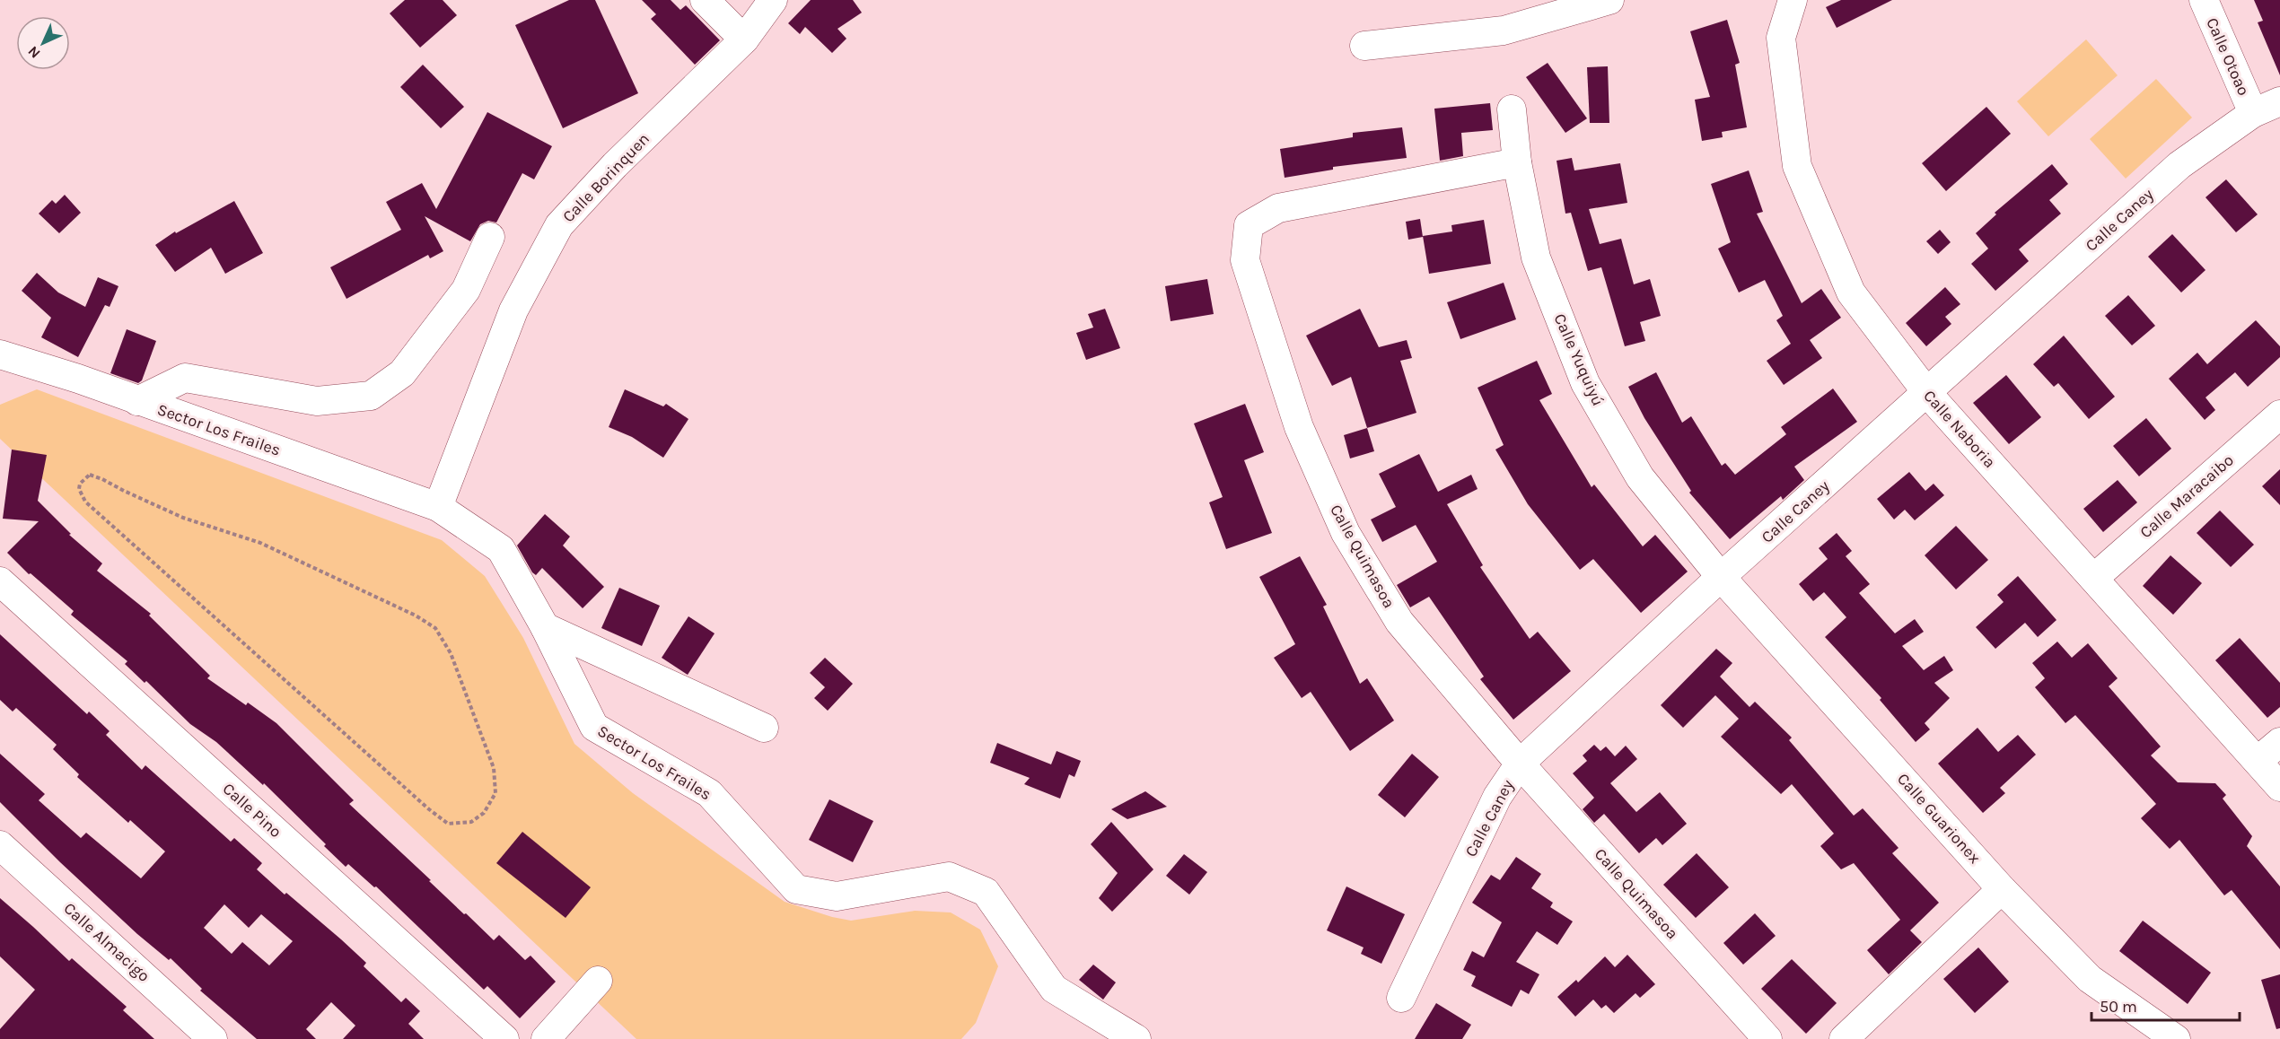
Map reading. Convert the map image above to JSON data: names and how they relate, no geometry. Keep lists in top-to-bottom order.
{
  "streets": {
    "street": [
      "Calle Otoao",
      "Calle Borinquen",
      "Calle Caney",
      "Calle Yuquiyú",
      "Calle Naboria",
      "Sector Los Frailes",
      "Calle Maracaibo",
      "Calle Quimasoa",
      "Calle Pino",
      "Calle Guarionex",
      "Calle Almacigo"
    ]
  },
  "crossings": [
    ["Calle Otoao", "Calle Caney"],
    ["Calle Borinquen", "Sector Los Frailes"],
    ["Calle Caney", "Calle Yuquiyú"],
    ["Calle Caney", "Calle Naboria"],
    ["Calle Caney", "Calle Quimasoa"],
    ["Calle Caney", "Calle Guarionex"],
    ["Calle Yuquiyú", "Calle Quimasoa"],
    ["Calle Yuquiyú", "Calle Guarionex"],
    ["Calle Naboria", "Calle Maracaibo"]
  ],
  "scale_bar": "50 m",
  "north": "bottom left"
}
